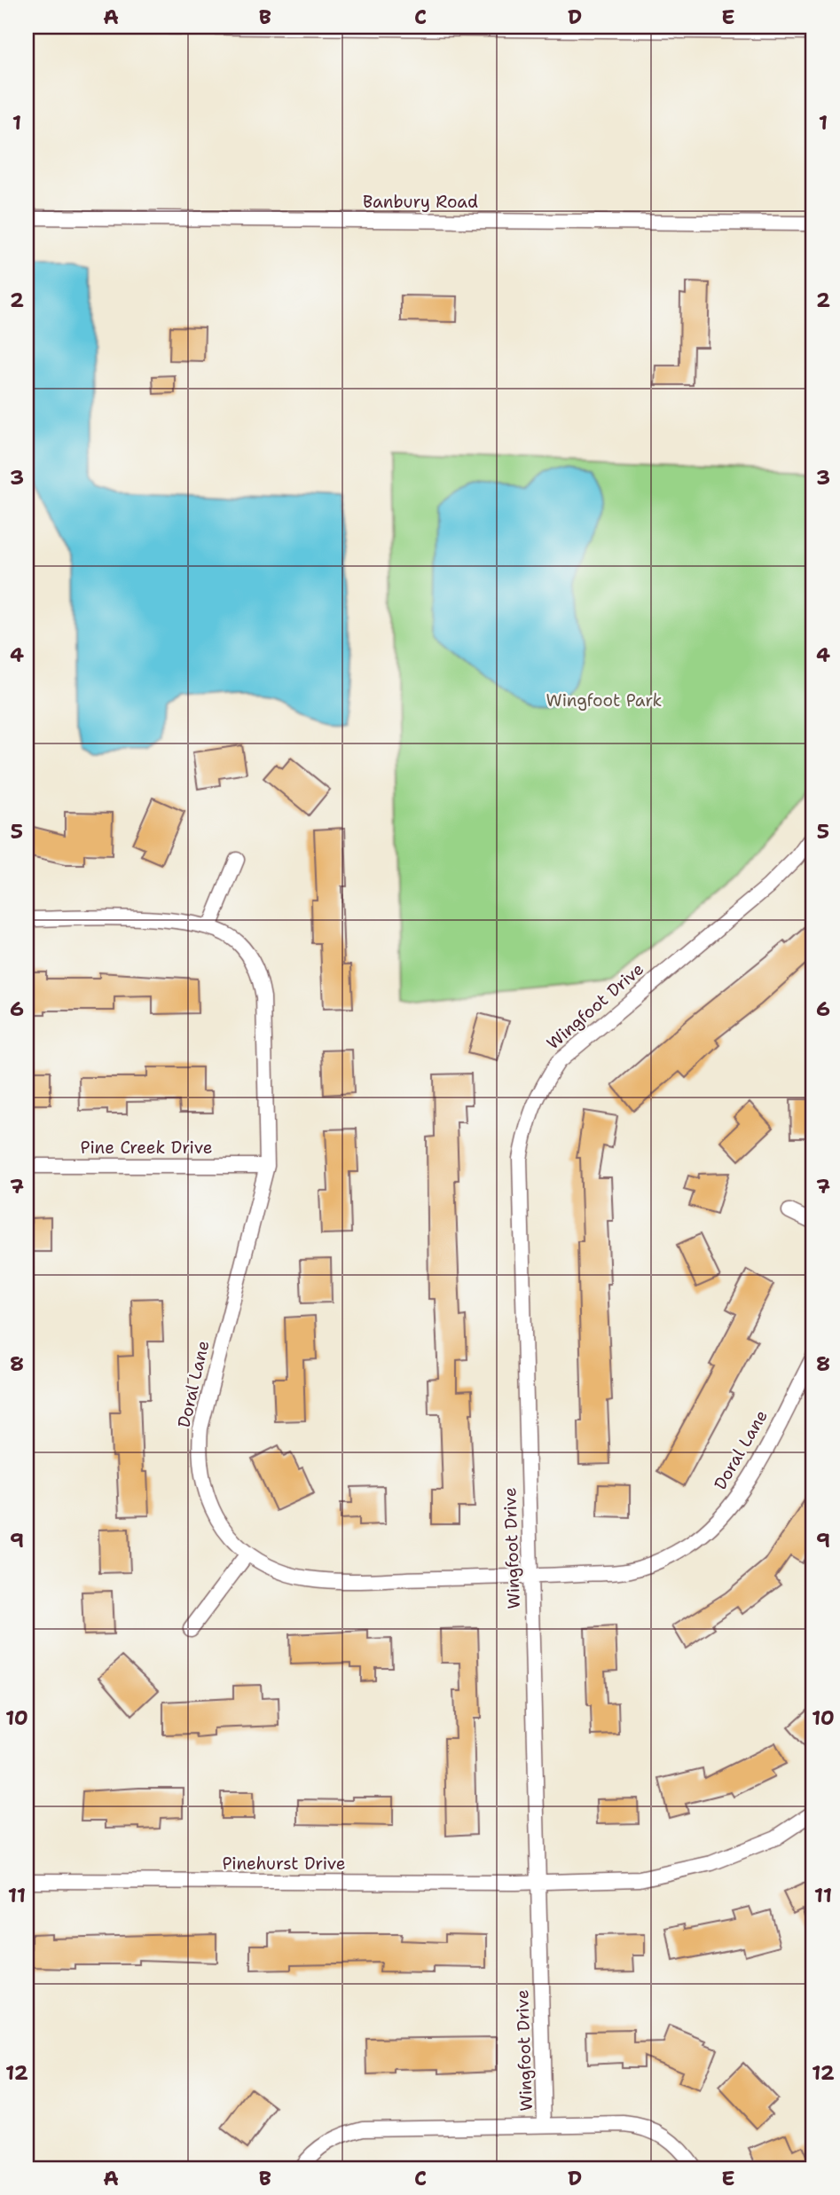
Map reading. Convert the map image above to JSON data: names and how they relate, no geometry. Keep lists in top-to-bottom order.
{
  "streets": {
    "street": [
      "Banbury Road",
      "Wingfoot Drive",
      "Pine Creek Drive",
      "Doral Lane",
      "Pinehurst Drive"
    ]
  },
  "crossings": [
    ["Wingfoot Drive", "Doral Lane"],
    ["Wingfoot Drive", "Pinehurst Drive"],
    ["Pine Creek Drive", "Doral Lane"]
  ],
  "parks": ["Wingfoot Park"],
  "grid": {
    "columns": [
      "A",
      "B",
      "C",
      "D",
      "E"
    ],
    "rows": [
      "1",
      "2",
      "3",
      "4",
      "5",
      "6",
      "7",
      "8",
      "9",
      "10",
      "11",
      "12"
    ]
  }
}
